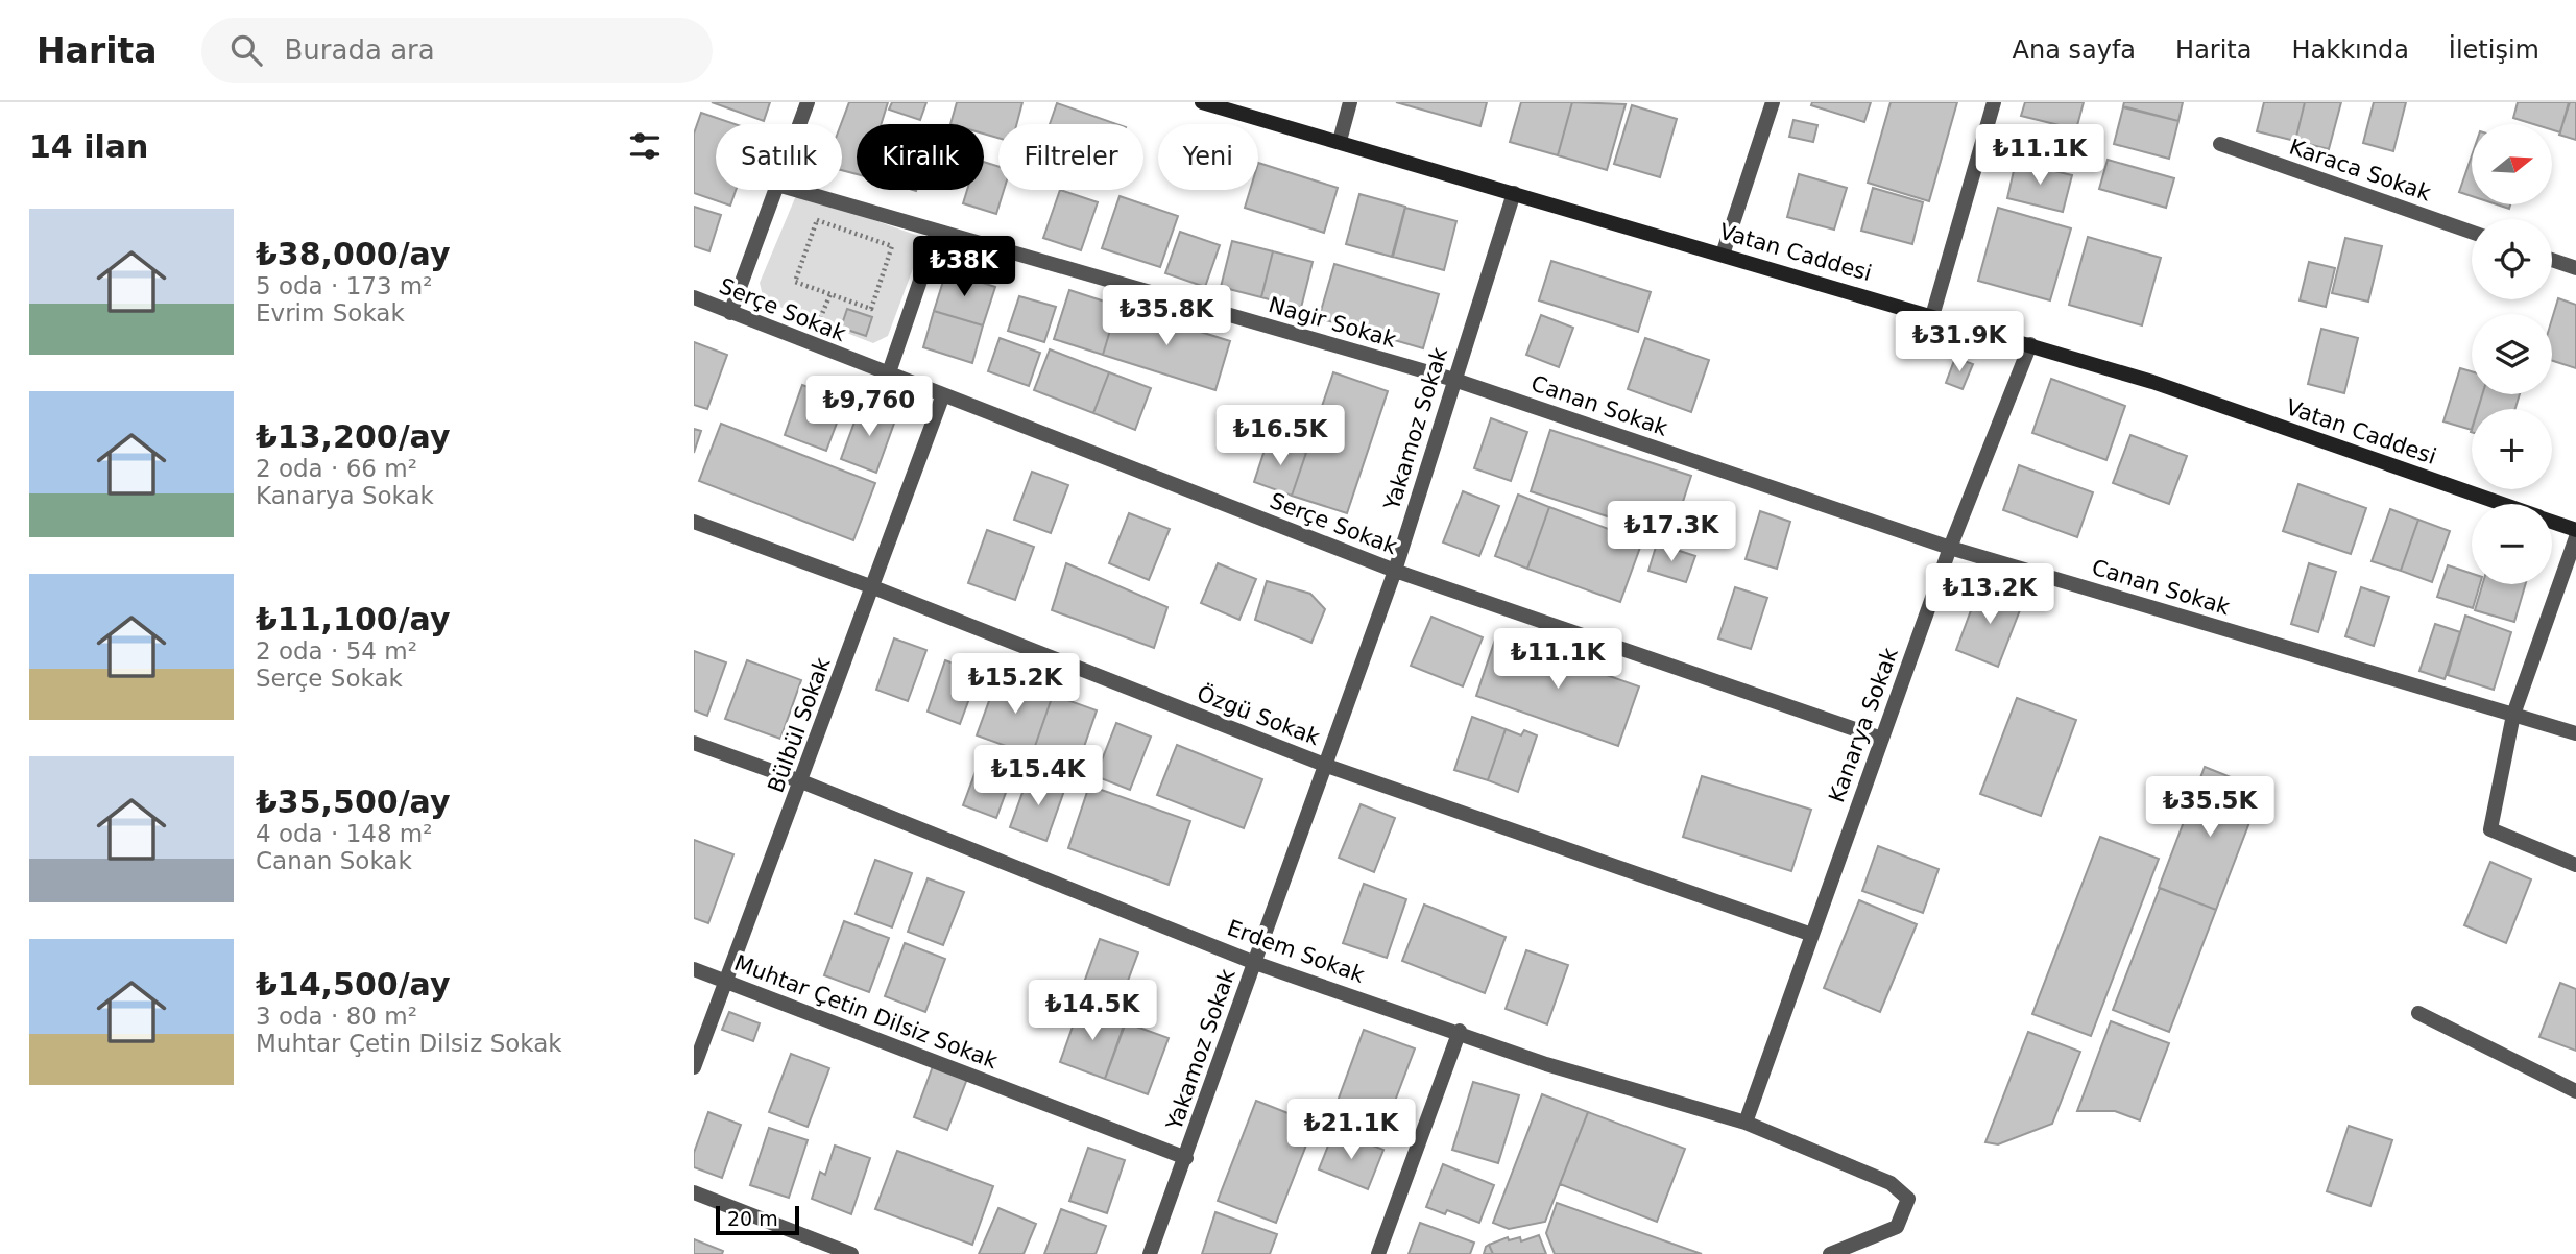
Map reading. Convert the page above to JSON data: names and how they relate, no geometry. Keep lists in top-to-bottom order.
{
  "streets": {
    "street": [
      "Karaca Sokak",
      "Vatan Caddesi",
      "Serçe Sokak",
      "Nagir Sokak",
      "Canan Sokak",
      "Yakamoz Sokak",
      "Özgü Sokak",
      "Bülbül Sokak",
      "Kanarya Sokak",
      "Erdem Sokak",
      "Muhtar Çetin Dilsiz Sokak"
    ]
  },
  "crossings": [
    ["Vatan Caddesi", "Yakamoz Sokak"],
    ["Vatan Caddesi", "Kanarya Sokak"],
    ["Serçe Sokak", "Yakamoz Sokak"],
    ["Serçe Sokak", "Bülbül Sokak"],
    ["Serçe Sokak", "Kanarya Sokak"],
    ["Nagir Sokak", "Canan Sokak"],
    ["Nagir Sokak", "Yakamoz Sokak"],
    ["Canan Sokak", "Yakamoz Sokak"],
    ["Canan Sokak", "Kanarya Sokak"],
    ["Yakamoz Sokak", "Özgü Sokak"],
    ["Yakamoz Sokak", "Erdem Sokak"],
    ["Yakamoz Sokak", "Muhtar Çetin Dilsiz Sokak"],
    ["Özgü Sokak", "Bülbül Sokak"],
    ["Özgü Sokak", "Kanarya Sokak"],
    ["Bülbül Sokak", "Erdem Sokak"],
    ["Bülbül Sokak", "Muhtar Çetin Dilsiz Sokak"],
    ["Kanarya Sokak", "Erdem Sokak"]
  ],
  "scale_bar": "20 m",
  "north": "right",
  "page": {
    "header": "Harita",
    "search": "Burada ara",
    "nav": [
      "Ana sayfa",
      "Harita",
      "Hakkında",
      "İletişim"
    ],
    "heading": "14 ilan",
    "map_buttons": ["+", "−"],
    "price": [
      "₺11.1K",
      "₺38K",
      "₺35.8K",
      "₺31.9K",
      "₺9,760",
      "₺16.5K",
      "₺17.3K",
      "₺13.2K",
      "₺11.1K",
      "₺15.2K",
      "₺15.4K",
      "₺35.5K",
      "₺14.5K",
      "₺21.1K"
    ],
    "chip": [
      "Satılık",
      "Kiralık",
      "Filtreler",
      "Yeni"
    ],
    "list": [
      {
        "name": "₺38,000/ay",
        "note": "5 oda · 173 m² · Evrim Sokak"
      },
      {
        "name": "₺13,200/ay",
        "note": "2 oda · 66 m² · Kanarya Sokak"
      },
      {
        "name": "₺11,100/ay",
        "note": "2 oda · 54 m² · Serçe Sokak"
      },
      {
        "name": "₺35,500/ay",
        "note": "4 oda · 148 m² · Canan Sokak"
      },
      {
        "name": "₺14,500/ay",
        "note": "3 oda · 80 m² · Muhtar Çetin Dilsiz Sokak"
      }
    ],
    "scale": "20 m"
  }
}
